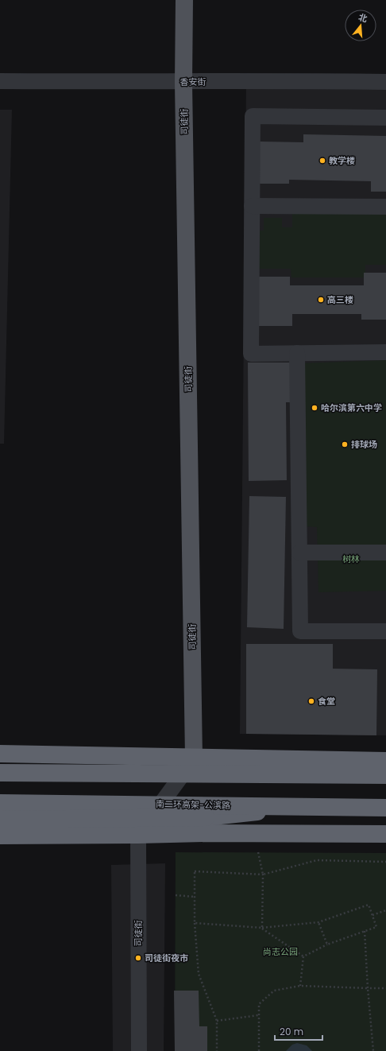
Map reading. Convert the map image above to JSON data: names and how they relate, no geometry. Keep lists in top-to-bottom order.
{
  "streets": {
    "highway": ["南二环高架-公滨路"],
    "main road": ["司徒街"],
    "street": ["香安街"]
  },
  "crossings": [
    ["香安街", "司徒街"]
  ],
  "parks": ["树林", "尚志公园"],
  "places": [
    "教学楼",
    "高三楼",
    "哈尔滨第六中学",
    "排球场",
    "食堂",
    "司徒街夜市"
  ],
  "scale_bar": "20 m",
  "north": "top"
}
